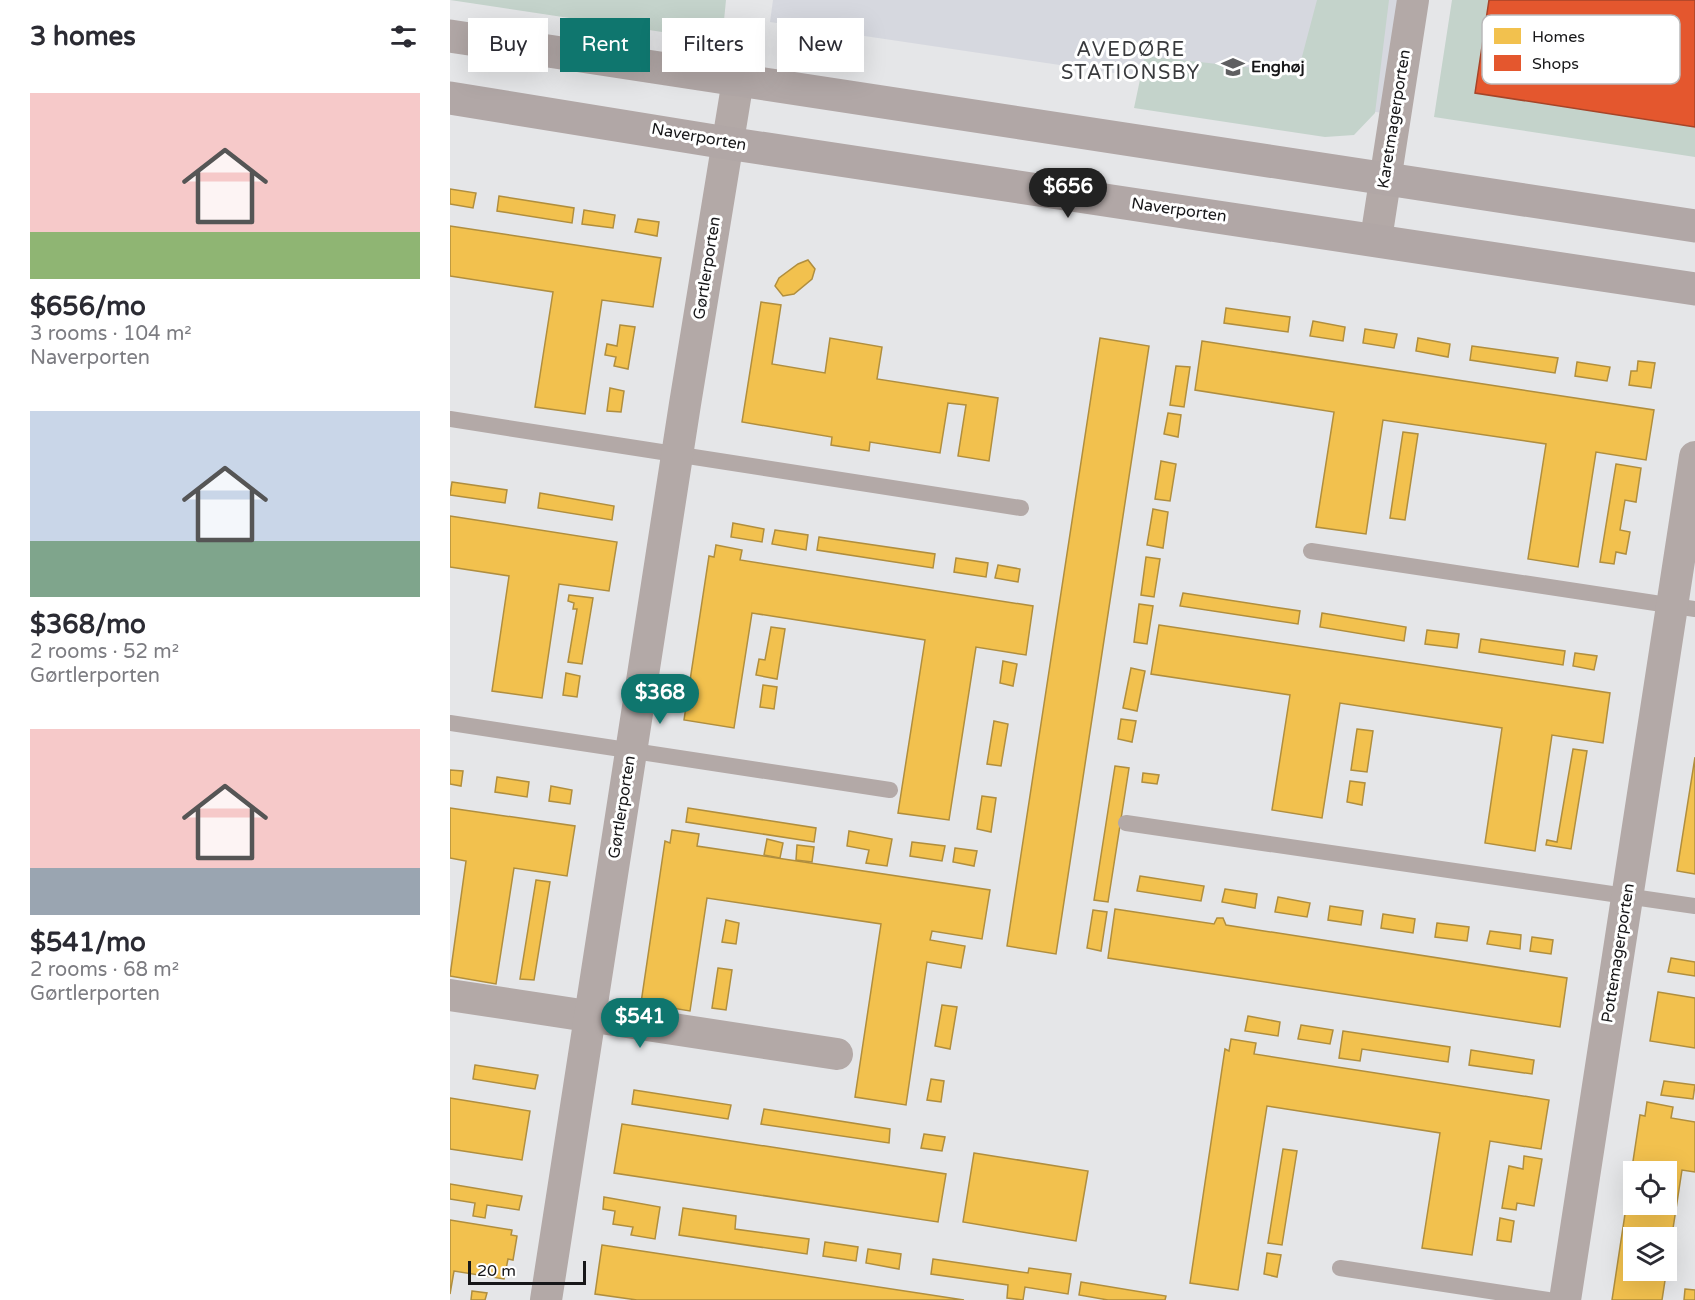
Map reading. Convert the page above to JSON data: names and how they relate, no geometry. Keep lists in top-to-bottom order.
{
  "streets": {
    "street": [
      "Karetmagerporten",
      "Naverporten",
      "Gørtlerporten",
      "Pottemagerporten"
    ]
  },
  "crossings": [
    ["Karetmagerporten", "Naverporten"],
    ["Naverporten", "Gørtlerporten"]
  ],
  "districts": ["AVEDØRE STATIONSBY"],
  "places": {
    "school or university": ["Enghøj"]
  },
  "legend": ["Homes", "Shops"],
  "scale_bar": "20 m",
  "page": {
    "heading": "3 homes",
    "chip": [
      "Buy",
      "Rent",
      "Filters",
      "New"
    ],
    "list": [
      {
        "name": "$656/mo",
        "note": "3 rooms · 104 m² · Naverporten"
      },
      {
        "name": "$368/mo",
        "note": "2 rooms · 52 m² · Gørtlerporten"
      },
      {
        "name": "$541/mo",
        "note": "2 rooms · 68 m² · Gørtlerporten"
      }
    ],
    "price": ["$656", "$368", "$541"],
    "scale": "20 m"
  }
}
